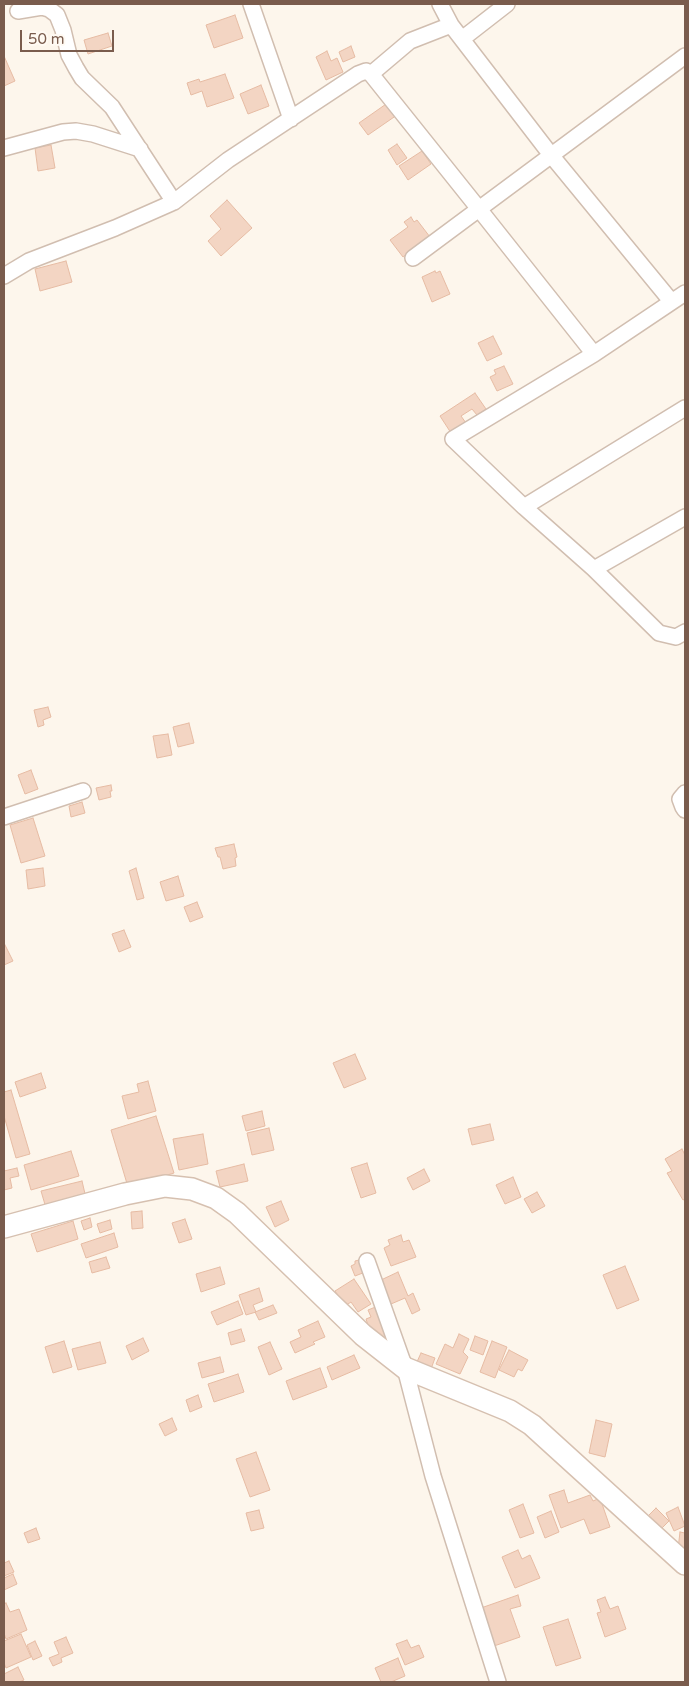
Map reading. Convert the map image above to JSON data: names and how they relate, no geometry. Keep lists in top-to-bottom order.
{
  "scale_bar": "50 m"
}
